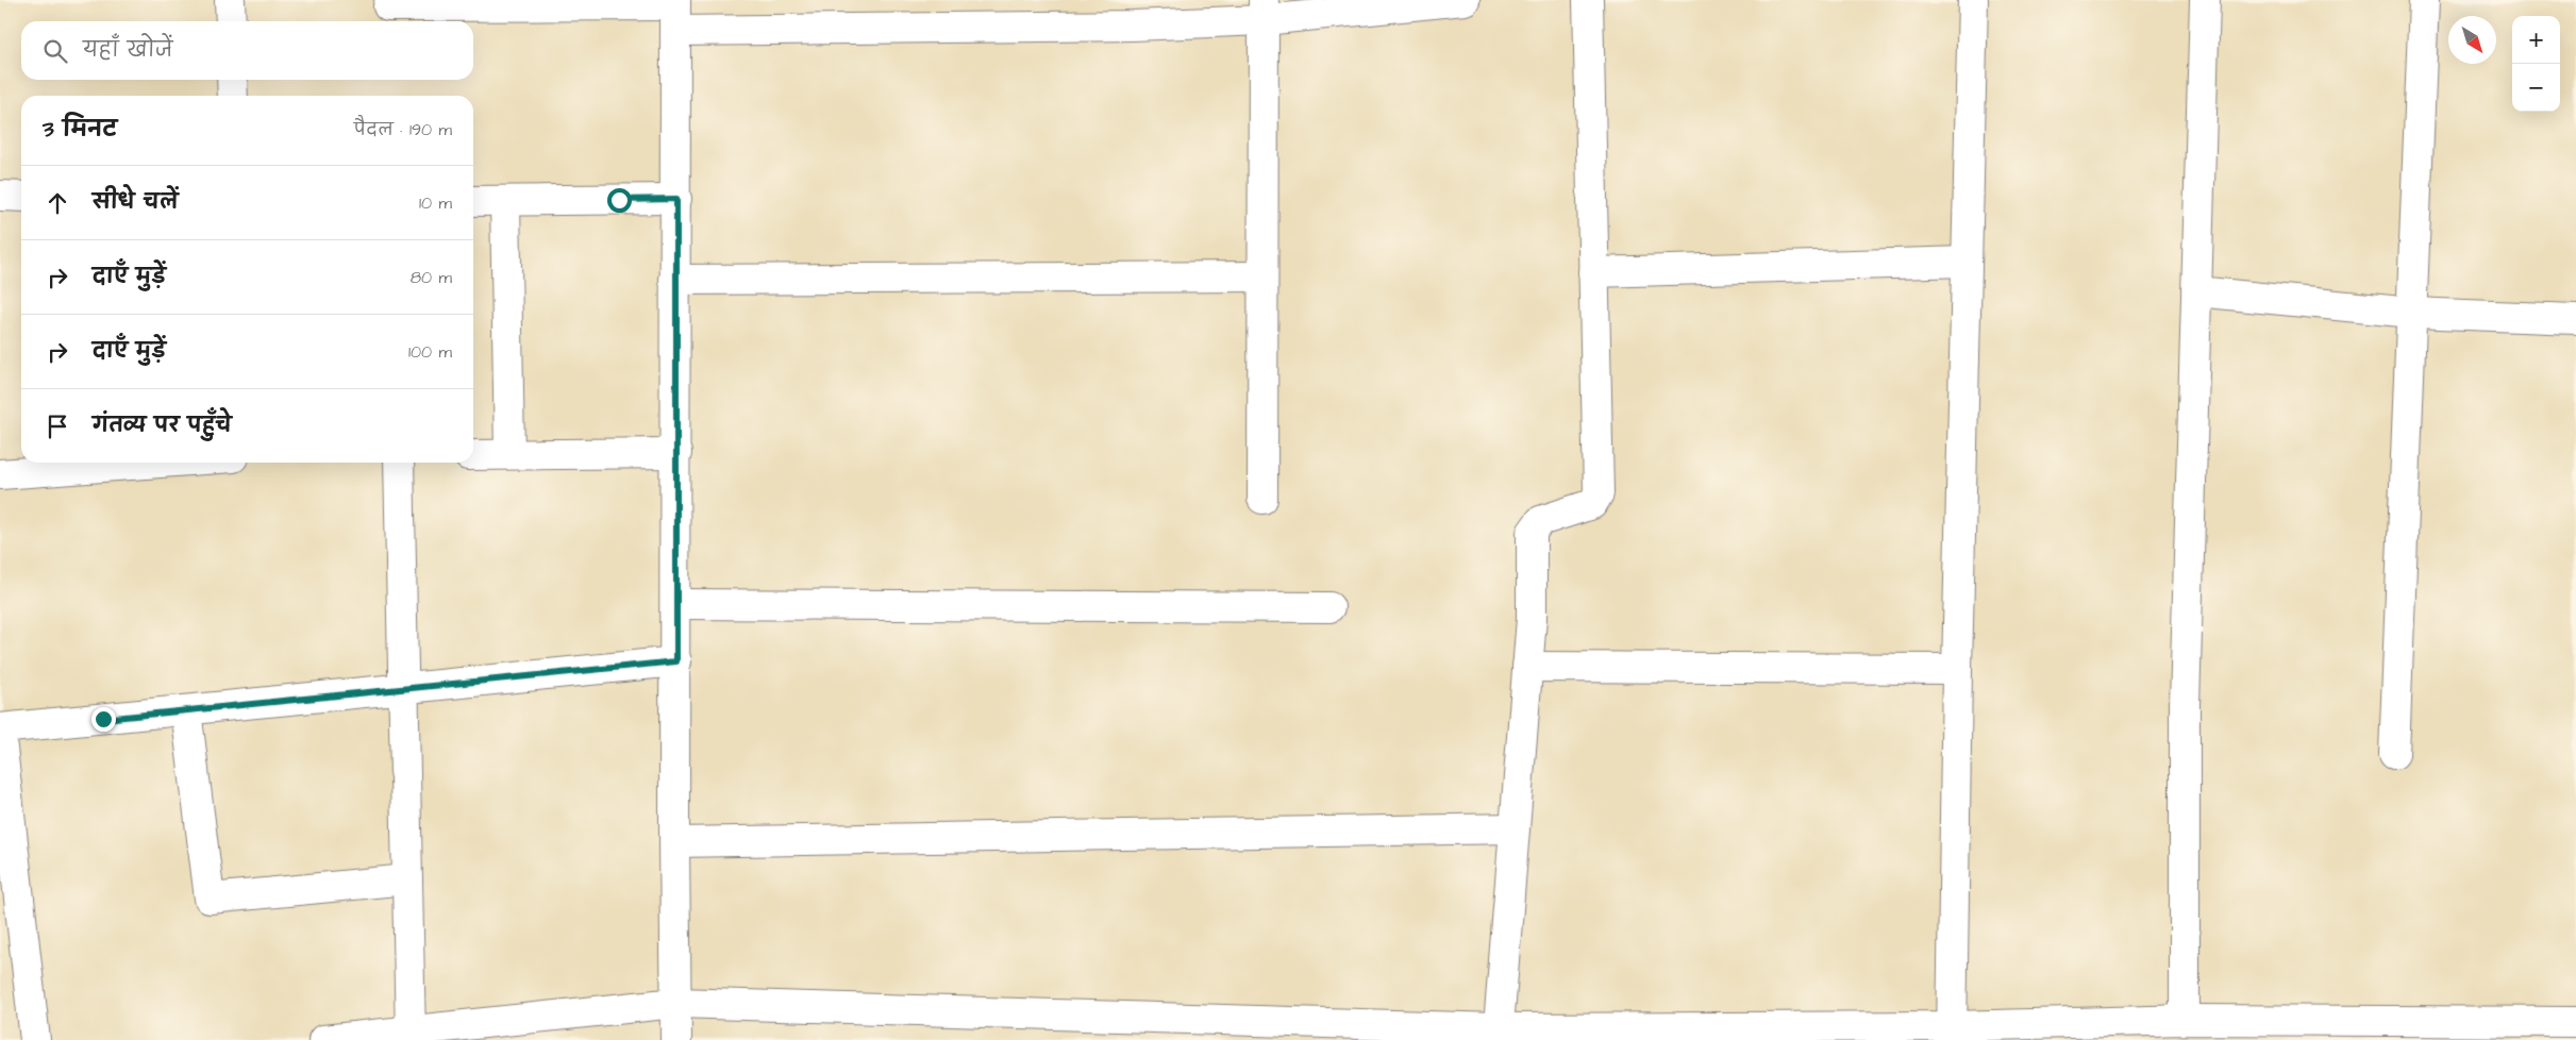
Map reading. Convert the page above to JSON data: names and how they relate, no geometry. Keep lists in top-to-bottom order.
{
  "north": "bottom right",
  "page": {
    "map_buttons": ["+", "−"],
    "search": "यहाँ खोजें",
    "heading": ["3 मिनट", "पैदल · 190 m"],
    "list": [
      ["सीधे चलें", "10 m"],
      ["दाएँ मुड़ें", "80 m"],
      ["दाएँ मुड़ें", "100 m"],
      "गंतव्य पर पहुँचे"
    ]
  }
}
